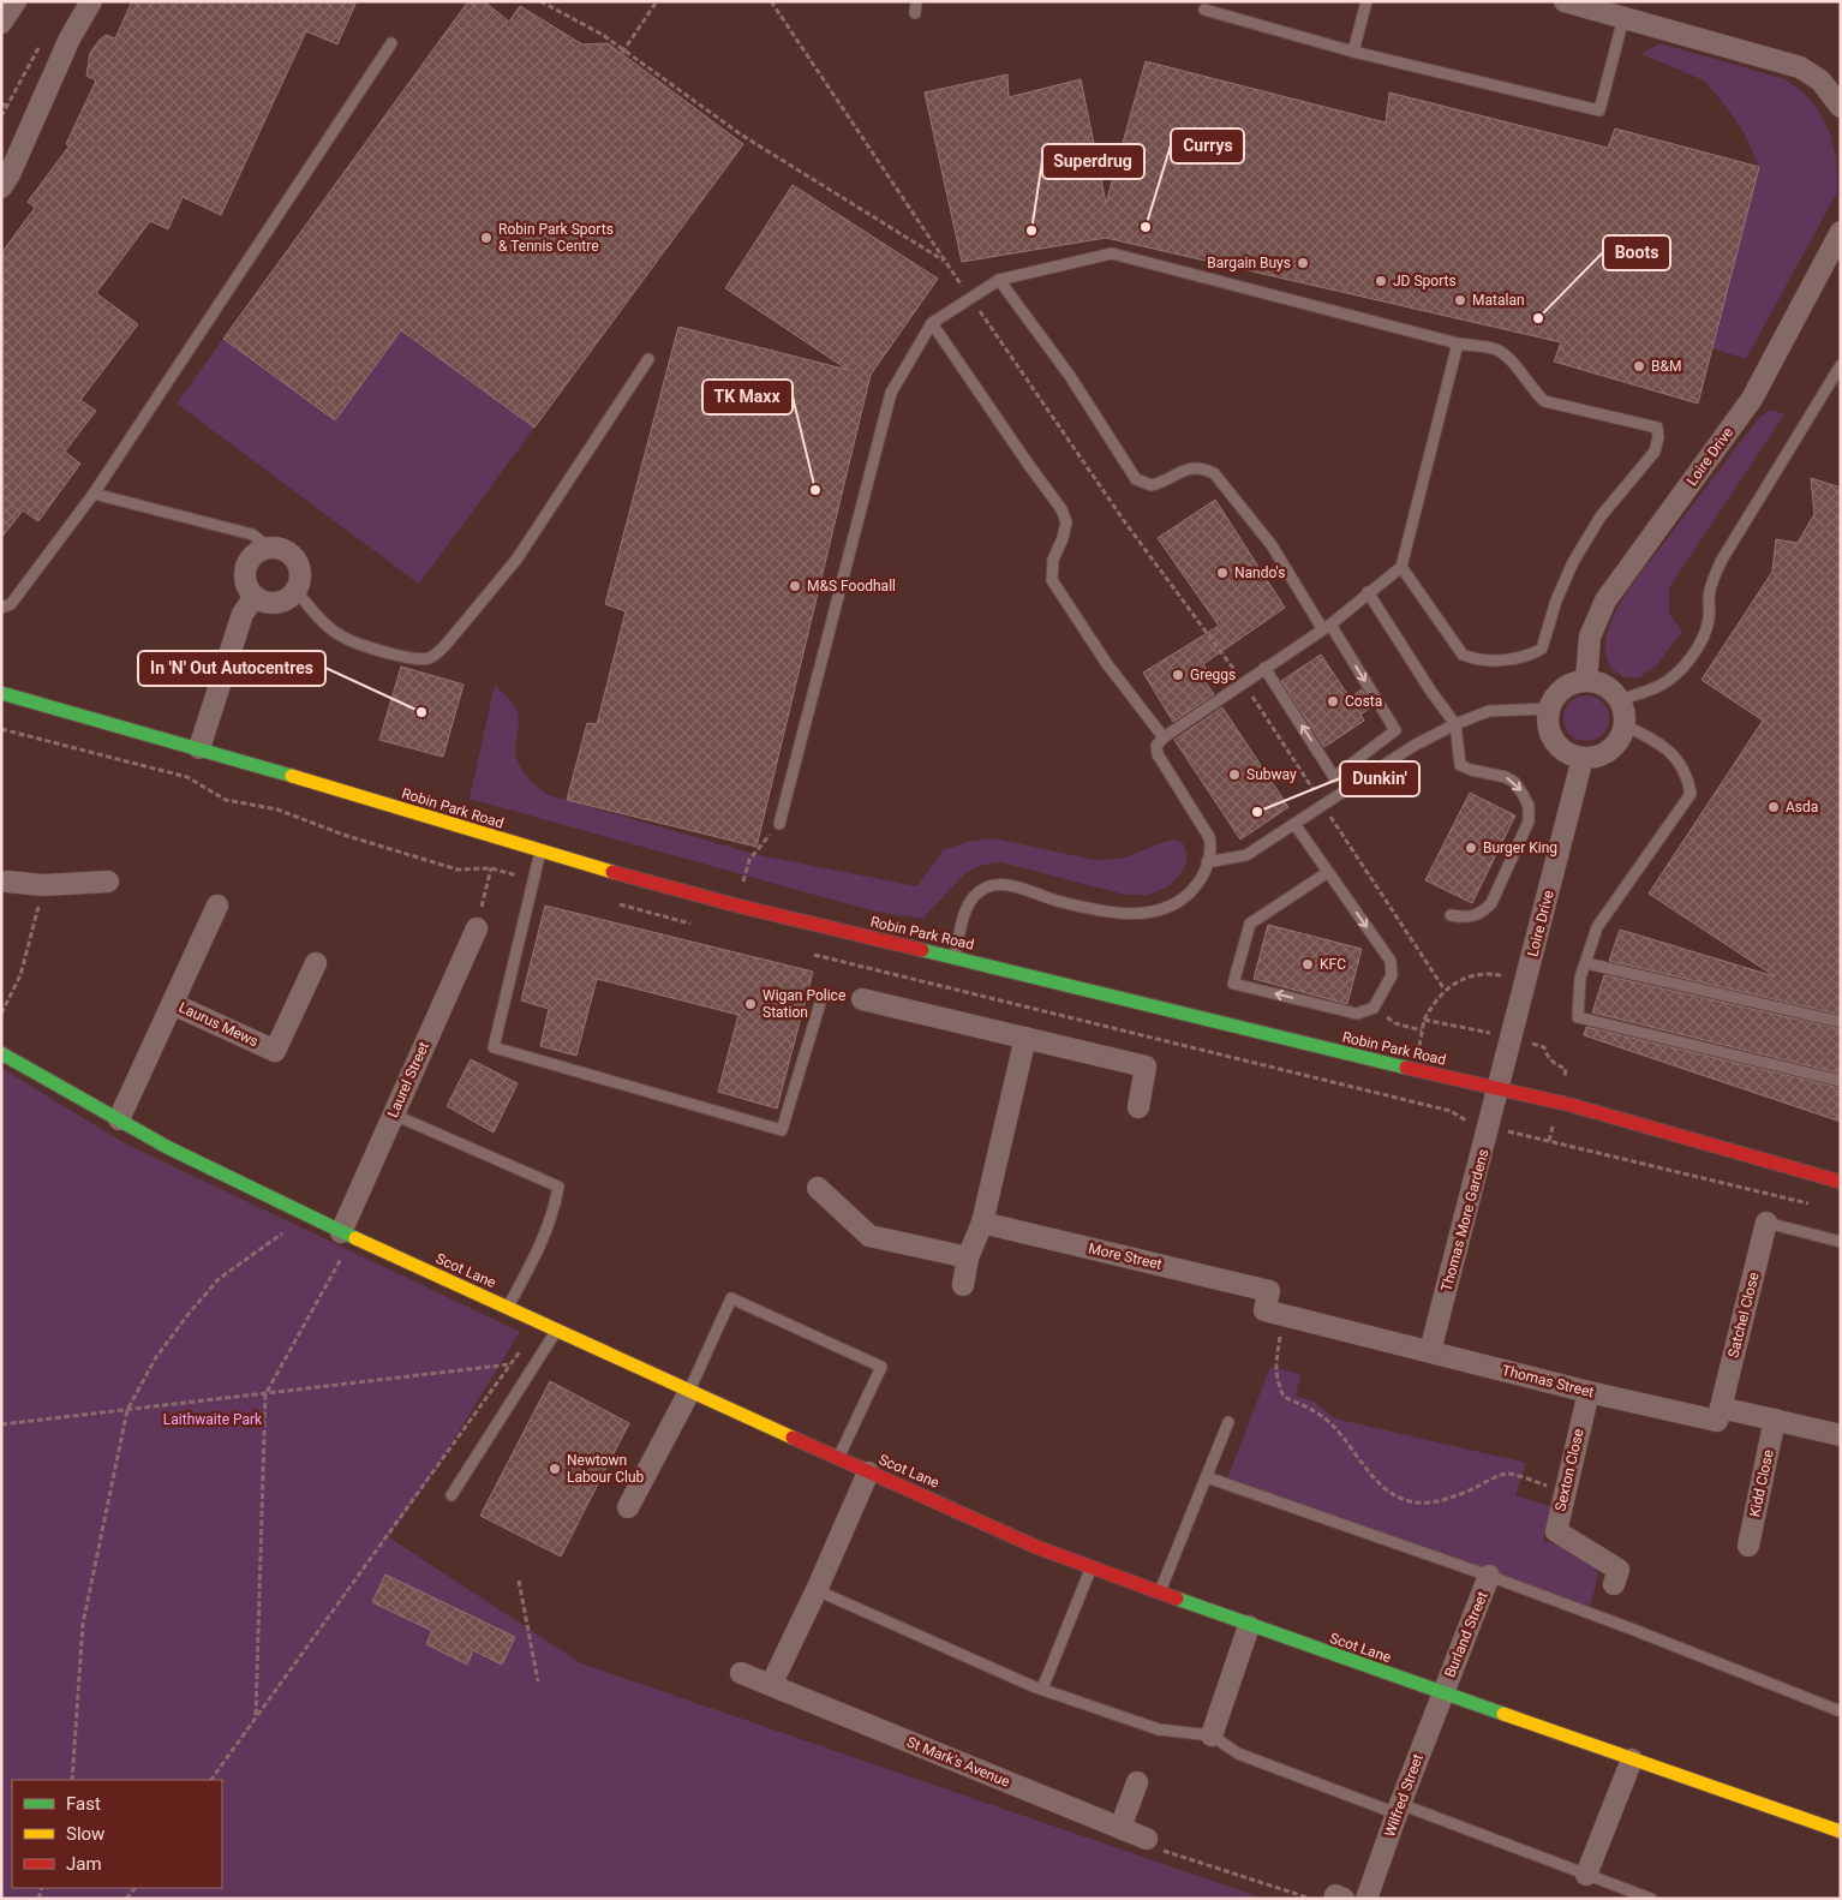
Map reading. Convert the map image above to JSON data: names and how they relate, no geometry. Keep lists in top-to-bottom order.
{
  "streets": {
    "street": [
      "Loire Drive",
      "Robin Park Road",
      "Laurus Mews",
      "Laurel Street",
      "Thomas More Gardens",
      "More Street",
      "Scot Lane",
      "Satchel Close",
      "Thomas Street",
      "Sexton Close",
      "Kidd Close",
      "Burland Street",
      "St Mark's Avenue",
      "Wilfred Street"
    ]
  },
  "crossings": [
    ["Loire Drive", "Robin Park Road"],
    ["Loire Drive", "Thomas More Gardens"],
    ["Robin Park Road", "Thomas More Gardens"],
    ["Laurus Mews", "Scot Lane"],
    ["Laurel Street", "Scot Lane"],
    ["Thomas More Gardens", "Thomas Street"],
    ["More Street", "Thomas Street"],
    ["Scot Lane", "Burland Street"],
    ["Scot Lane", "Wilfred Street"],
    ["Satchel Close", "Thomas Street"],
    ["Thomas Street", "Sexton Close"],
    ["Burland Street", "Wilfred Street"]
  ],
  "parks": ["Laithwaite Park"],
  "places": [
    "Currys",
    "Superdrug",
    "Robin Park Sports & Tennis Centre",
    "Bargain Buys",
    "JD Sports",
    "Matalan",
    "Boots",
    "B&M",
    "TK Maxx",
    "Nando's",
    "M&S Foodhall",
    "Greggs",
    "Costa",
    "In 'N' Out Autocentres",
    "Subway",
    "Asda",
    "Dunkin'",
    "Burger King",
    "KFC",
    "Wigan Police Station",
    "Newtown Labour Club"
  ],
  "legend": ["Fast", "Slow", "Jam"]
}
